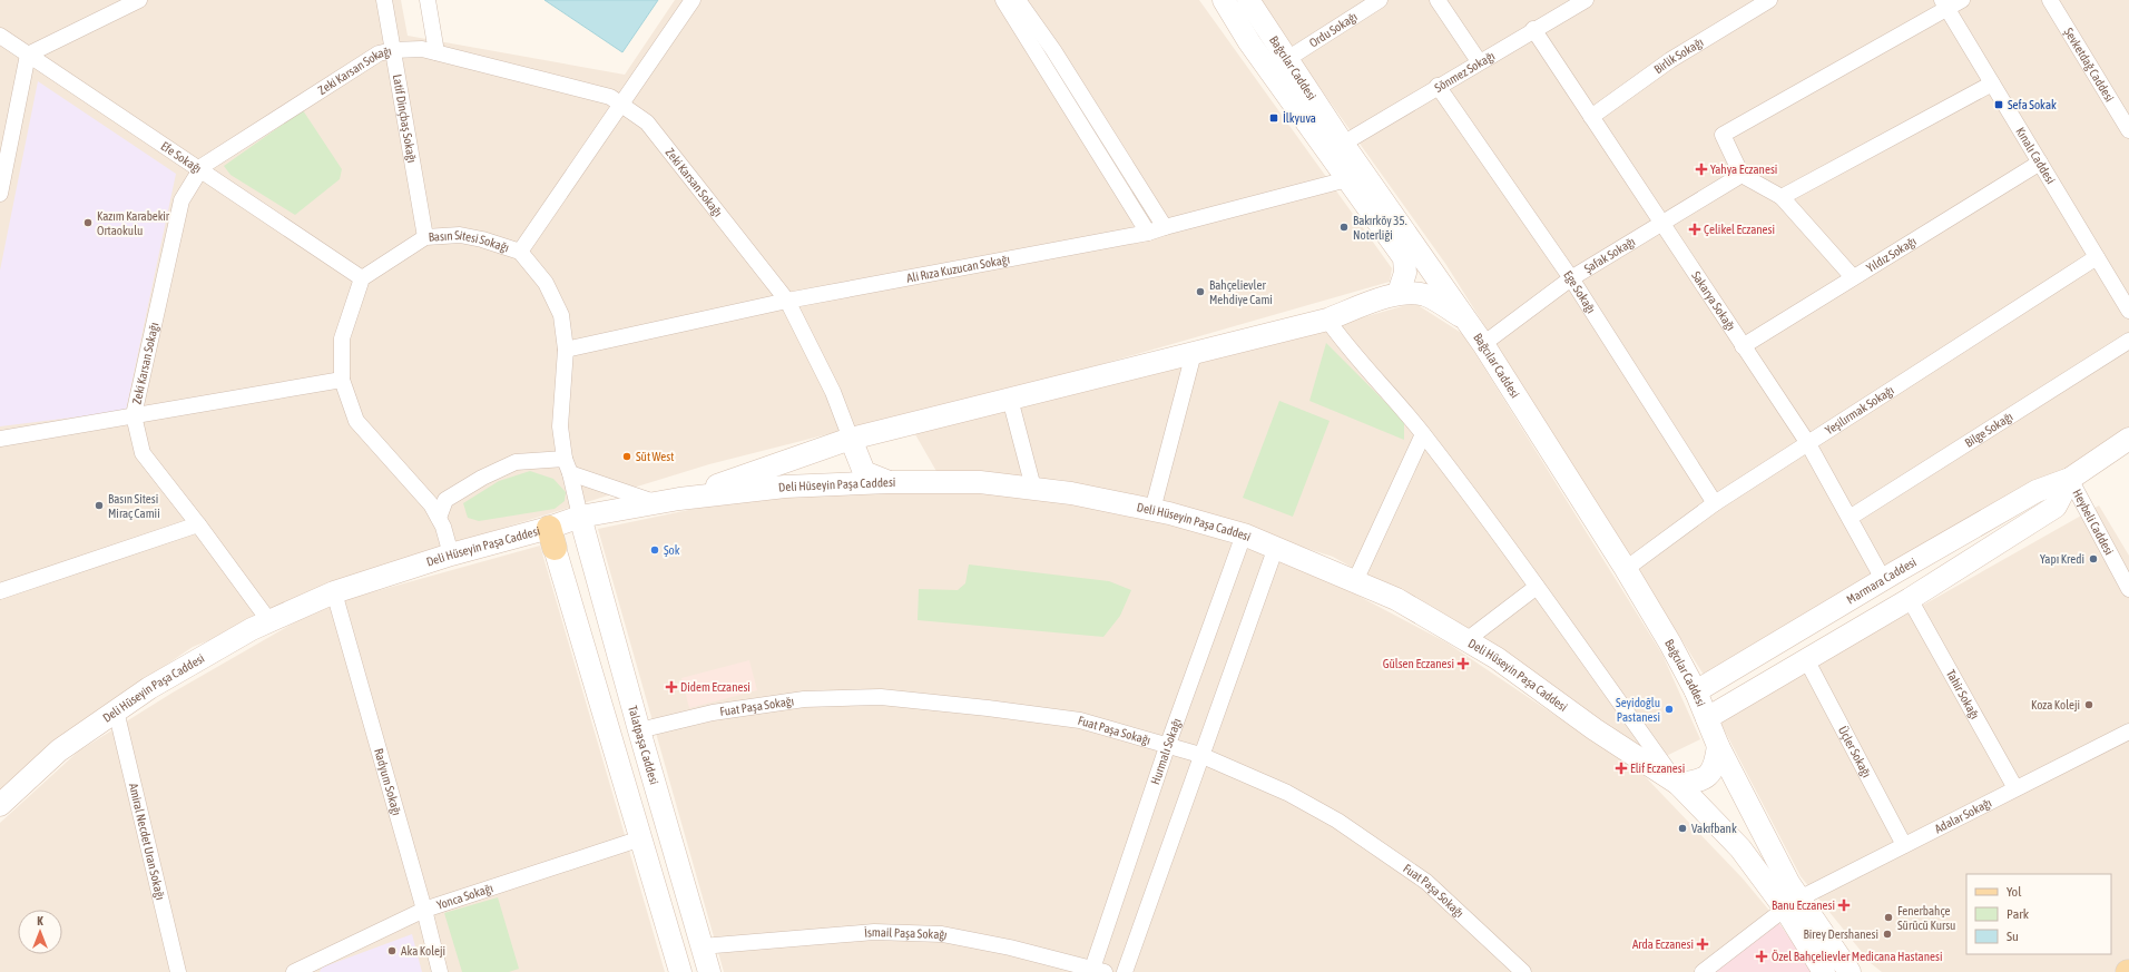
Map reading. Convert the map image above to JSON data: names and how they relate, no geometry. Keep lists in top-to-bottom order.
{
  "streets": {
    "main road": [
      "Bağcılar Caddesi",
      "Deli Hüseyin Paşa Caddesi",
      "Marmara Caddesi",
      "Talatpaşa Caddesi"
    ],
    "street": [
      "Ordu Sokağı",
      "Birlik Sokağı",
      "Şevketdağ Caddesi",
      "Sönmez Sokağı",
      "Zeki Karsan Sokağı",
      "Latif Dinçbaş Sokağı",
      "Kınalı Caddesi",
      "Efe Sokağı",
      "Basın Sitesi Sokağı",
      "Yıldız Sokağı",
      "Şafak Sokağı",
      "Ali Rıza Kuzucan Sokağı",
      "Ege Sokağı",
      "Sakarya Sokağı",
      "Yeşilırmak Sokağı",
      "Bilge Sokağı",
      "Heybeli Caddesi",
      "Tahir Sokağı",
      "Fuat Paşa Sokağı",
      "Hurmalı Sokağı",
      "Üçler Sokağı",
      "Radyum Sokağı",
      "Adalar Sokağı",
      "Amiral Necdet Uran Sokağı",
      "Yonca Sokağı",
      "İsmail Paşa Sokağı"
    ]
  },
  "crossings": [
    ["Ordu Sokağı", "Bağcılar Caddesi"],
    ["Birlik Sokağı", "Sakarya Sokağı"],
    ["Bağcılar Caddesi", "Sönmez Sokağı"],
    ["Bağcılar Caddesi", "Şafak Sokağı"],
    ["Bağcılar Caddesi", "Yeşilırmak Sokağı"],
    ["Bağcılar Caddesi", "Deli Hüseyin Paşa Caddesi"],
    ["Bağcılar Caddesi", "Marmara Caddesi"],
    ["Bağcılar Caddesi", "Adalar Sokağı"],
    ["Sönmez Sokağı", "Ege Sokağı"],
    ["Sönmez Sokağı", "Sakarya Sokağı"],
    ["Zeki Karsan Sokağı", "Latif Dinçbaş Sokağı"],
    ["Zeki Karsan Sokağı", "Efe Sokağı"],
    ["Zeki Karsan Sokağı", "Ali Rıza Kuzucan Sokağı"],
    ["Zeki Karsan Sokağı", "Deli Hüseyin Paşa Caddesi"],
    ["Latif Dinçbaş Sokağı", "Basın Sitesi Sokağı"],
    ["Kınalı Caddesi", "Yıldız Sokağı"],
    ["Kınalı Caddesi", "Yeşilırmak Sokağı"],
    ["Efe Sokağı", "Basın Sitesi Sokağı"],
    ["Basın Sitesi Sokağı", "Ali Rıza Kuzucan Sokağı"],
    ["Basın Sitesi Sokağı", "Deli Hüseyin Paşa Caddesi"],
    ["Basın Sitesi Sokağı", "Talatpaşa Caddesi"],
    ["Yıldız Sokağı", "Sakarya Sokağı"],
    ["Şafak Sokağı", "Ege Sokağı"],
    ["Şafak Sokağı", "Sakarya Sokağı"],
    ["Ege Sokağı", "Yeşilırmak Sokağı"],
    ["Sakarya Sokağı", "Yeşilırmak Sokağı"],
    ["Sakarya Sokağı", "Bilge Sokağı"],
    ["Sakarya Sokağı", "Marmara Caddesi"],
    ["Deli Hüseyin Paşa Caddesi", "Talatpaşa Caddesi"],
    ["Deli Hüseyin Paşa Caddesi", "Hurmalı Sokağı"],
    ["Deli Hüseyin Paşa Caddesi", "Radyum Sokağı"],
    ["Deli Hüseyin Paşa Caddesi", "Amiral Necdet Uran Sokağı"],
    ["Heybeli Caddesi", "Marmara Caddesi"],
    ["Tahir Sokağı", "Adalar Sokağı"],
    ["Fuat Paşa Sokağı", "Talatpaşa Caddesi"],
    ["Fuat Paşa Sokağı", "Hurmalı Sokağı"],
    ["Talatpaşa Caddesi", "İsmail Paşa Sokağı"],
    ["Hurmalı Sokağı", "İsmail Paşa Sokağı"],
    ["Üçler Sokağı", "Adalar Sokağı"],
    ["Radyum Sokağı", "Yonca Sokağı"]
  ],
  "places": {
    "transit": ["Sefa Sokak", "İlkyuva"],
    "health": [
      "Yahya Eczanesi",
      "Çelikel Eczanesi",
      "Gülsen Eczanesi",
      "Didem Eczanesi",
      "Elif Eczanesi",
      "Banu Eczanesi",
      "Arda Eczanesi",
      "Özel Bahçelievler Medicana Hastanesi"
    ],
    "other": [
      "Kazım Karabekir Ortaokulu",
      "Bakırköy 35. Noterliği",
      "Bahçelievler Mehdiye Cami",
      "Süt West",
      "Basın Sitesi Miraç Camii",
      "Şok",
      "Yapı Kredi",
      "Koza Koleji",
      "Seyidoğlu Pastanesi",
      "Vakıfbank",
      "Fenerbahçe Sürücü Kursu",
      "Birey Dershanesi",
      "Aka Koleji"
    ]
  },
  "legend": ["Yol", "Park", "Su"],
  "north": "top"
}
